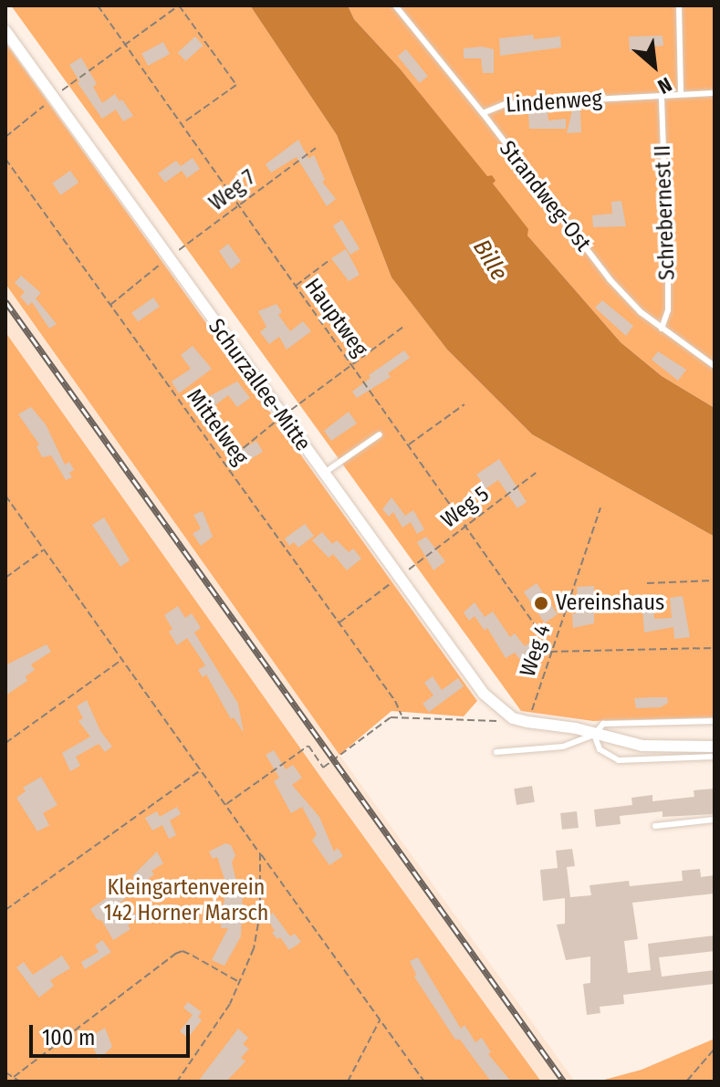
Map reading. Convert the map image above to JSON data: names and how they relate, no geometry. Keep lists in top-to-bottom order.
{
  "streets": {
    "street": ["Schurzallee-Mitte"],
    "lane": ["Lindenweg", "Strandweg-Ost", "Schrebernest II"],
    "path": [
      "Weg 7",
      "Hauptweg",
      "Mittelweg",
      "Weg 5",
      "Weg 4"
    ]
  },
  "crossings": [
    ["Lindenweg", "Strandweg-Ost"],
    ["Lindenweg", "Schrebernest II"],
    ["Weg 7", "Hauptweg"],
    ["Weg 7", "Schurzallee-Mitte"],
    ["Weg 7", "Mittelweg"],
    ["Strandweg-Ost", "Schrebernest II"],
    ["Hauptweg", "Weg 5"],
    ["Hauptweg", "Weg 4"],
    ["Schurzallee-Mitte", "Weg 4"]
  ],
  "water": ["Bille"],
  "parks": ["Kleingartenverein 142 Horner Marsch"],
  "places": ["Vereinshaus"],
  "scale_bar": "100 m",
  "north": "bottom right"
}
